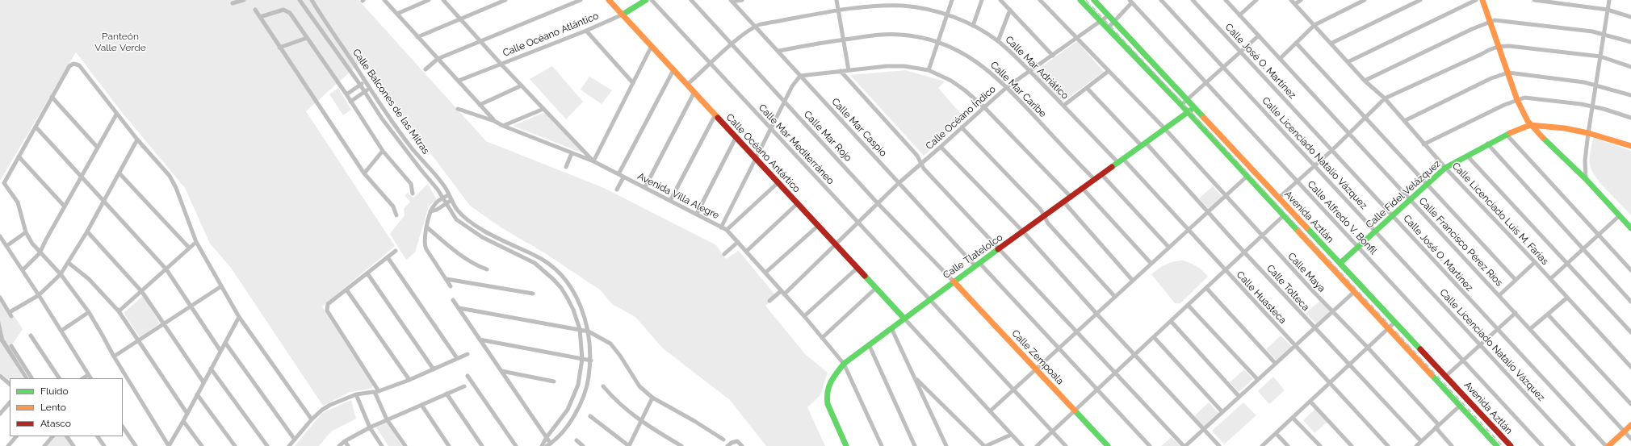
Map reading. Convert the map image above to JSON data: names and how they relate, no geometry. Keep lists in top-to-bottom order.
{
  "streets": {
    "street": [
      "Calle Océano Atlántico",
      "Calle José O. Martínez",
      "Calle Mar Adriático",
      "Calle Mar Caribe",
      "Calle Balcones de las Mitras",
      "Calle Océano Índico",
      "Calle Mar Caspio",
      "Calle Mar Rojo",
      "Calle Mar Mediterráneo",
      "Calle Océano Antártico",
      "Calle Licenciado Natalio Vázquez",
      "Calle Fidel Velázquez",
      "Avenida Villa Alegre",
      "Calle Licenciado Luis M. Farías",
      "Avenida Aztlán",
      "Calle Alfredo V. Bonfil",
      "Calle Francisco Pérez Ríos",
      "Calle Tlatelolco",
      "Calle Maya",
      "Calle Tolteca",
      "Calle Huasteca",
      "Calle Zempoala"
    ]
  },
  "crossings": [
    ["Calle Océano Atlántico", "Calle Océano Antártico"],
    ["Calle José O. Martínez", "Calle Fidel Velázquez"],
    ["Calle Mar Adriático", "Calle Océano Índico"],
    ["Calle Mar Adriático", "Calle Mar Caspio"],
    ["Calle Mar Adriático", "Calle Tlatelolco"],
    ["Calle Mar Adriático", "Calle Huasteca"],
    ["Calle Mar Caribe", "Calle Océano Índico"],
    ["Calle Mar Caribe", "Calle Mar Caspio"],
    ["Calle Mar Caribe", "Calle Tlatelolco"],
    ["Calle Océano Índico", "Calle Mar Caspio"],
    ["Calle Océano Índico", "Calle Mar Rojo"],
    ["Calle Océano Índico", "Calle Mar Mediterráneo"],
    ["Calle Océano Índico", "Calle Océano Antártico"],
    ["Calle Océano Índico", "Avenida Villa Alegre"],
    ["Calle Océano Índico", "Avenida Aztlán"],
    ["Calle Océano Índico", "Calle Maya"],
    ["Calle Mar Caspio", "Calle Tlatelolco"],
    ["Calle Mar Rojo", "Calle Tlatelolco"],
    ["Calle Mar Rojo", "Calle Zempoala"],
    ["Calle Mar Mediterráneo", "Calle Tlatelolco"],
    ["Calle Océano Antártico", "Calle Tlatelolco"],
    ["Calle Licenciado Natalio Vázquez", "Calle Fidel Velázquez"],
    ["Calle Fidel Velázquez", "Calle Licenciado Luis M. Farías"],
    ["Calle Fidel Velázquez", "Avenida Aztlán"],
    ["Calle Fidel Velázquez", "Calle Alfredo V. Bonfil"],
    ["Calle Fidel Velázquez", "Calle Francisco Pérez Ríos"],
    ["Avenida Villa Alegre", "Calle Tlatelolco"],
    ["Avenida Aztlán", "Calle Tlatelolco"],
    ["Calle Tlatelolco", "Calle Maya"],
    ["Calle Tlatelolco", "Calle Tolteca"],
    ["Calle Tlatelolco", "Calle Huasteca"],
    ["Calle Tlatelolco", "Calle Zempoala"]
  ],
  "parks": ["Panteón Valle Verde"],
  "legend": ["Fluido", "Lento", "Atasco"]
}
